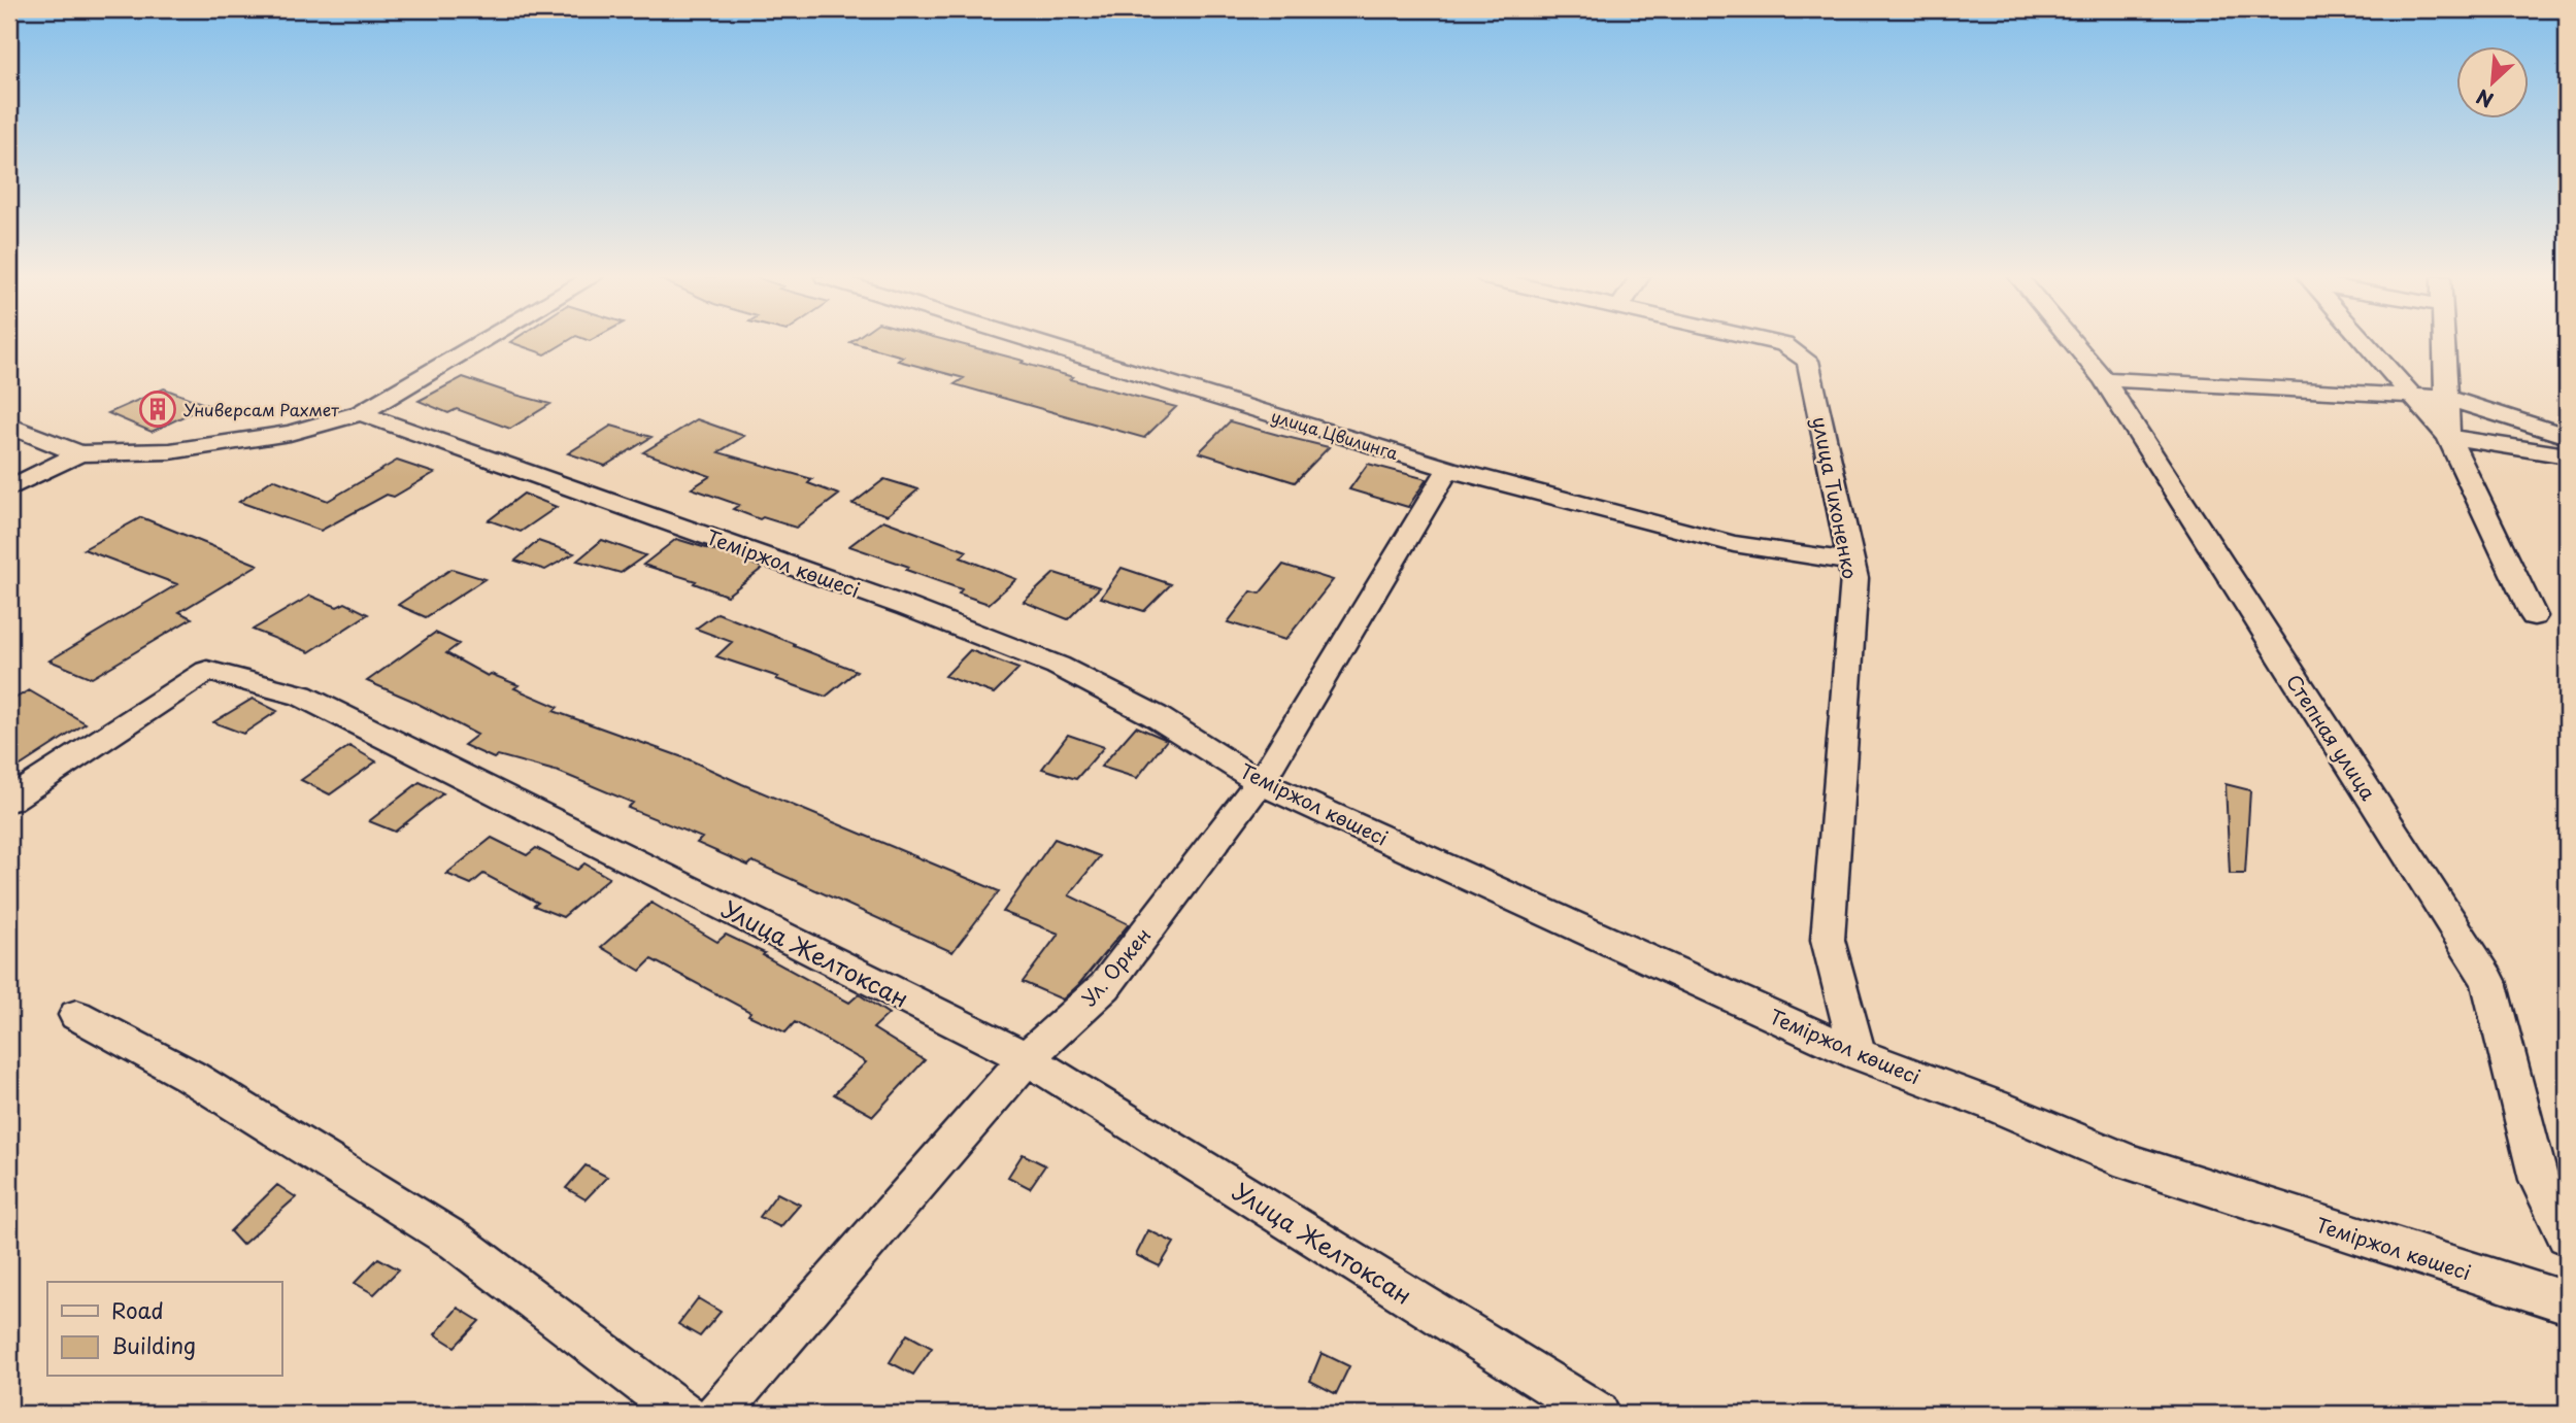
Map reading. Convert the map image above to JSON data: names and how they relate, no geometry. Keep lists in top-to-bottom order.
{
  "streets": {
    "street": [
      "улица Цвилинга",
      "улица Тихоненко",
      "Теміржол көшесі",
      "Степная улица",
      "Улица Желтоксан",
      "Ул. Оркен"
    ]
  },
  "crossings": [
    ["улица Цвилинга", "улица Тихоненко"],
    ["улица Цвилинга", "Ул. Оркен"],
    ["улица Тихоненко", "Теміржол көшесі"],
    ["Теміржол көшесі", "Ул. Оркен"],
    ["Улица Желтоксан", "Ул. Оркен"]
  ],
  "places": {
    "building": ["Универсам Рахмет"]
  },
  "legend": ["Road", "Building"],
  "north": "bottom left"
}
